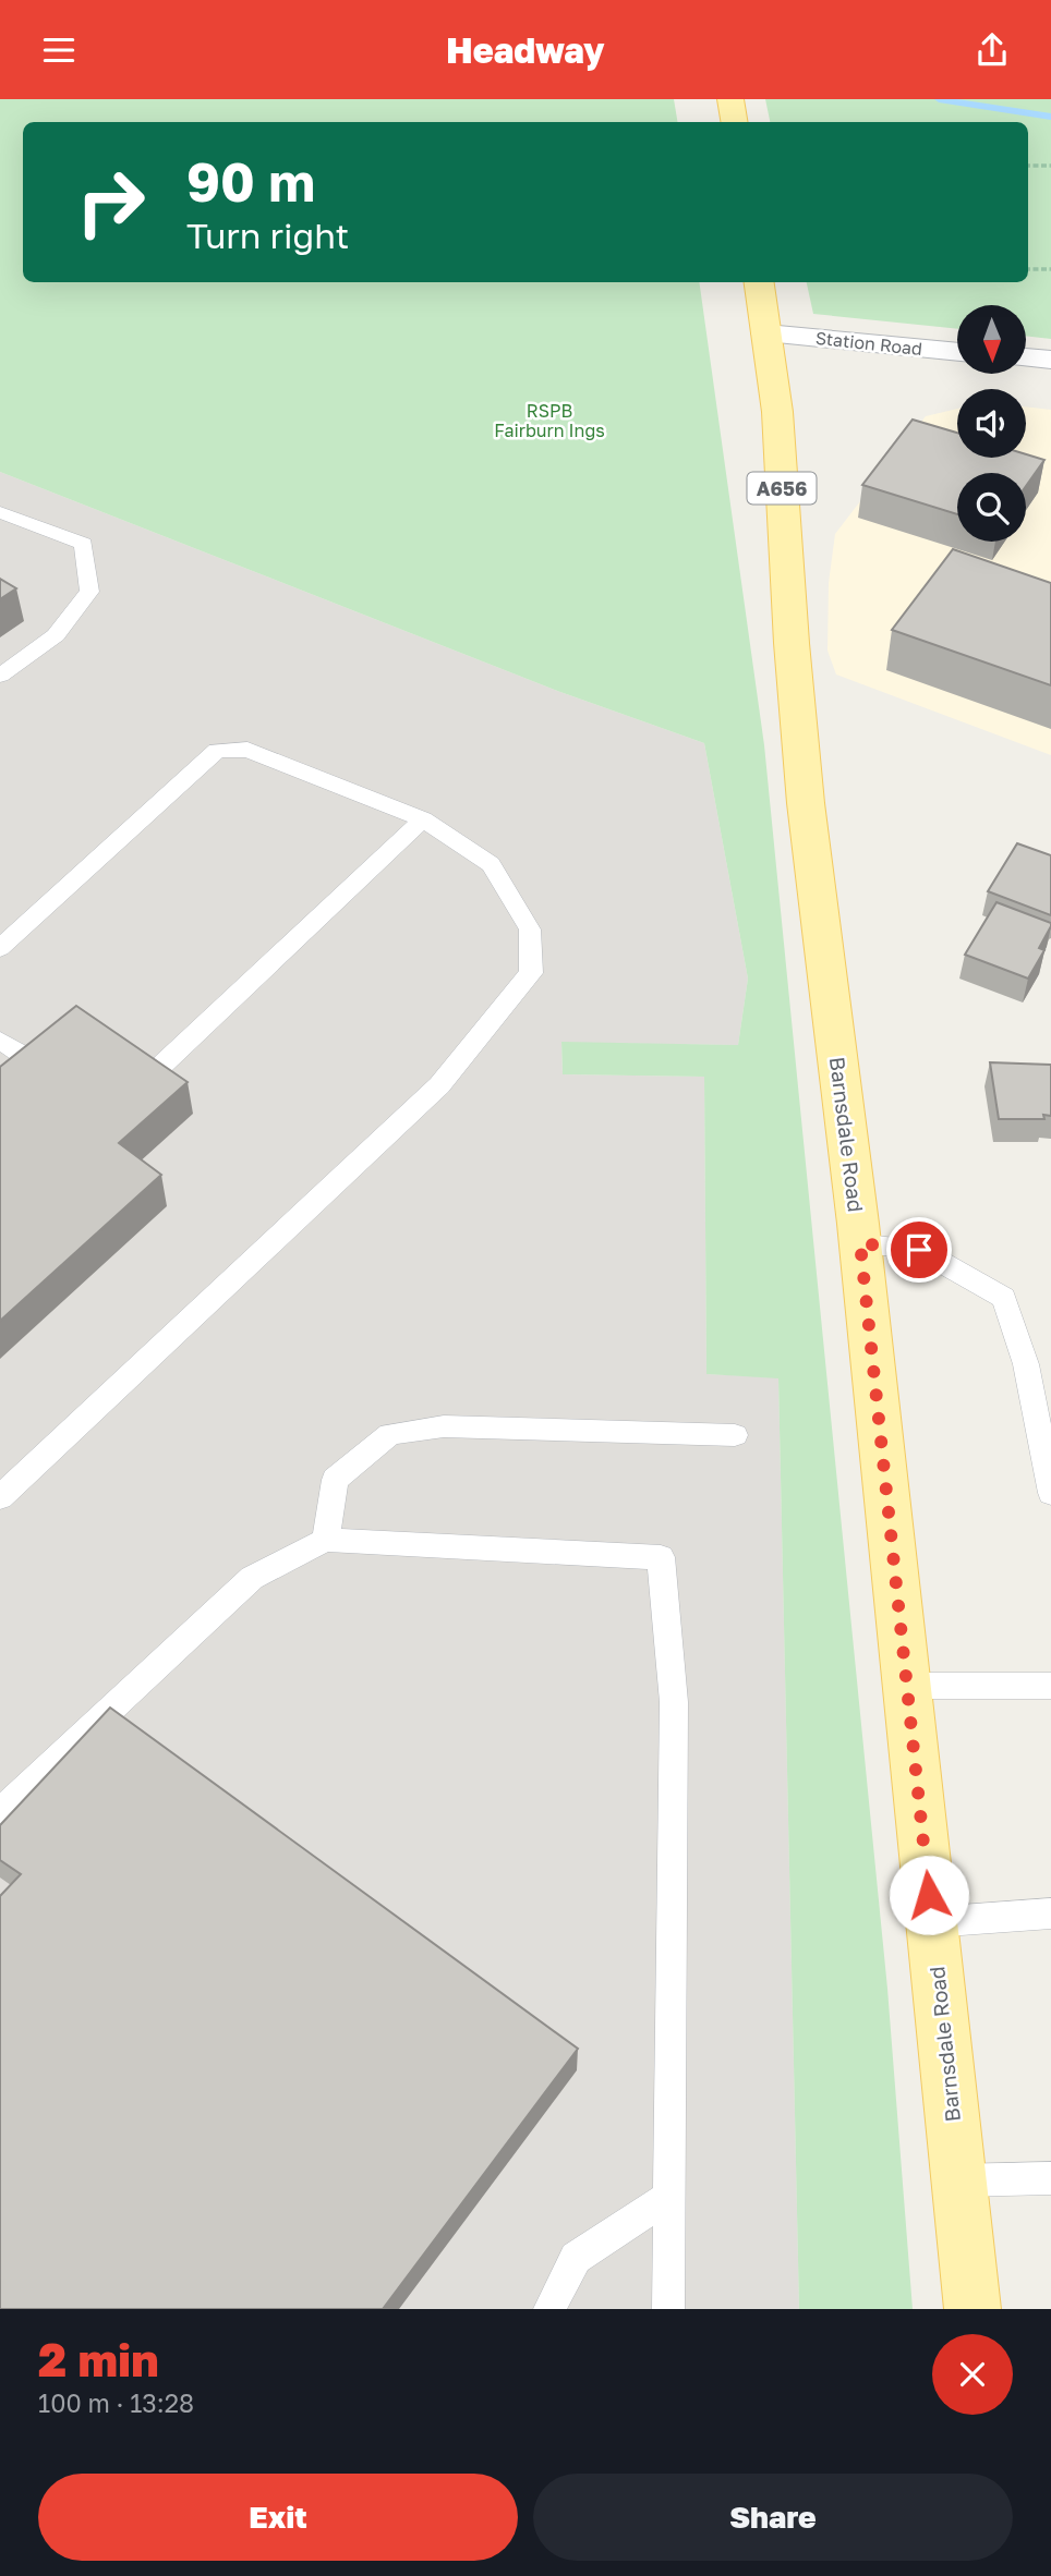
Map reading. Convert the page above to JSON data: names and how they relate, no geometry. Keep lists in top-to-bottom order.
{
  "streets": {
    "main road": ["A656", "Barnsdale Road"],
    "street": ["Station Road"]
  },
  "crossings": [
    ["Station Road", "Barnsdale Road"]
  ],
  "parks": ["RSPB Fairburn Ings"],
  "north": "bottom",
  "page": {
    "header": "Headway",
    "turn": ["90 m", "Turn right"],
    "heading": ["2 min", "100 m · 13:28"],
    "buttons": ["Exit", "Share"]
  }
}
